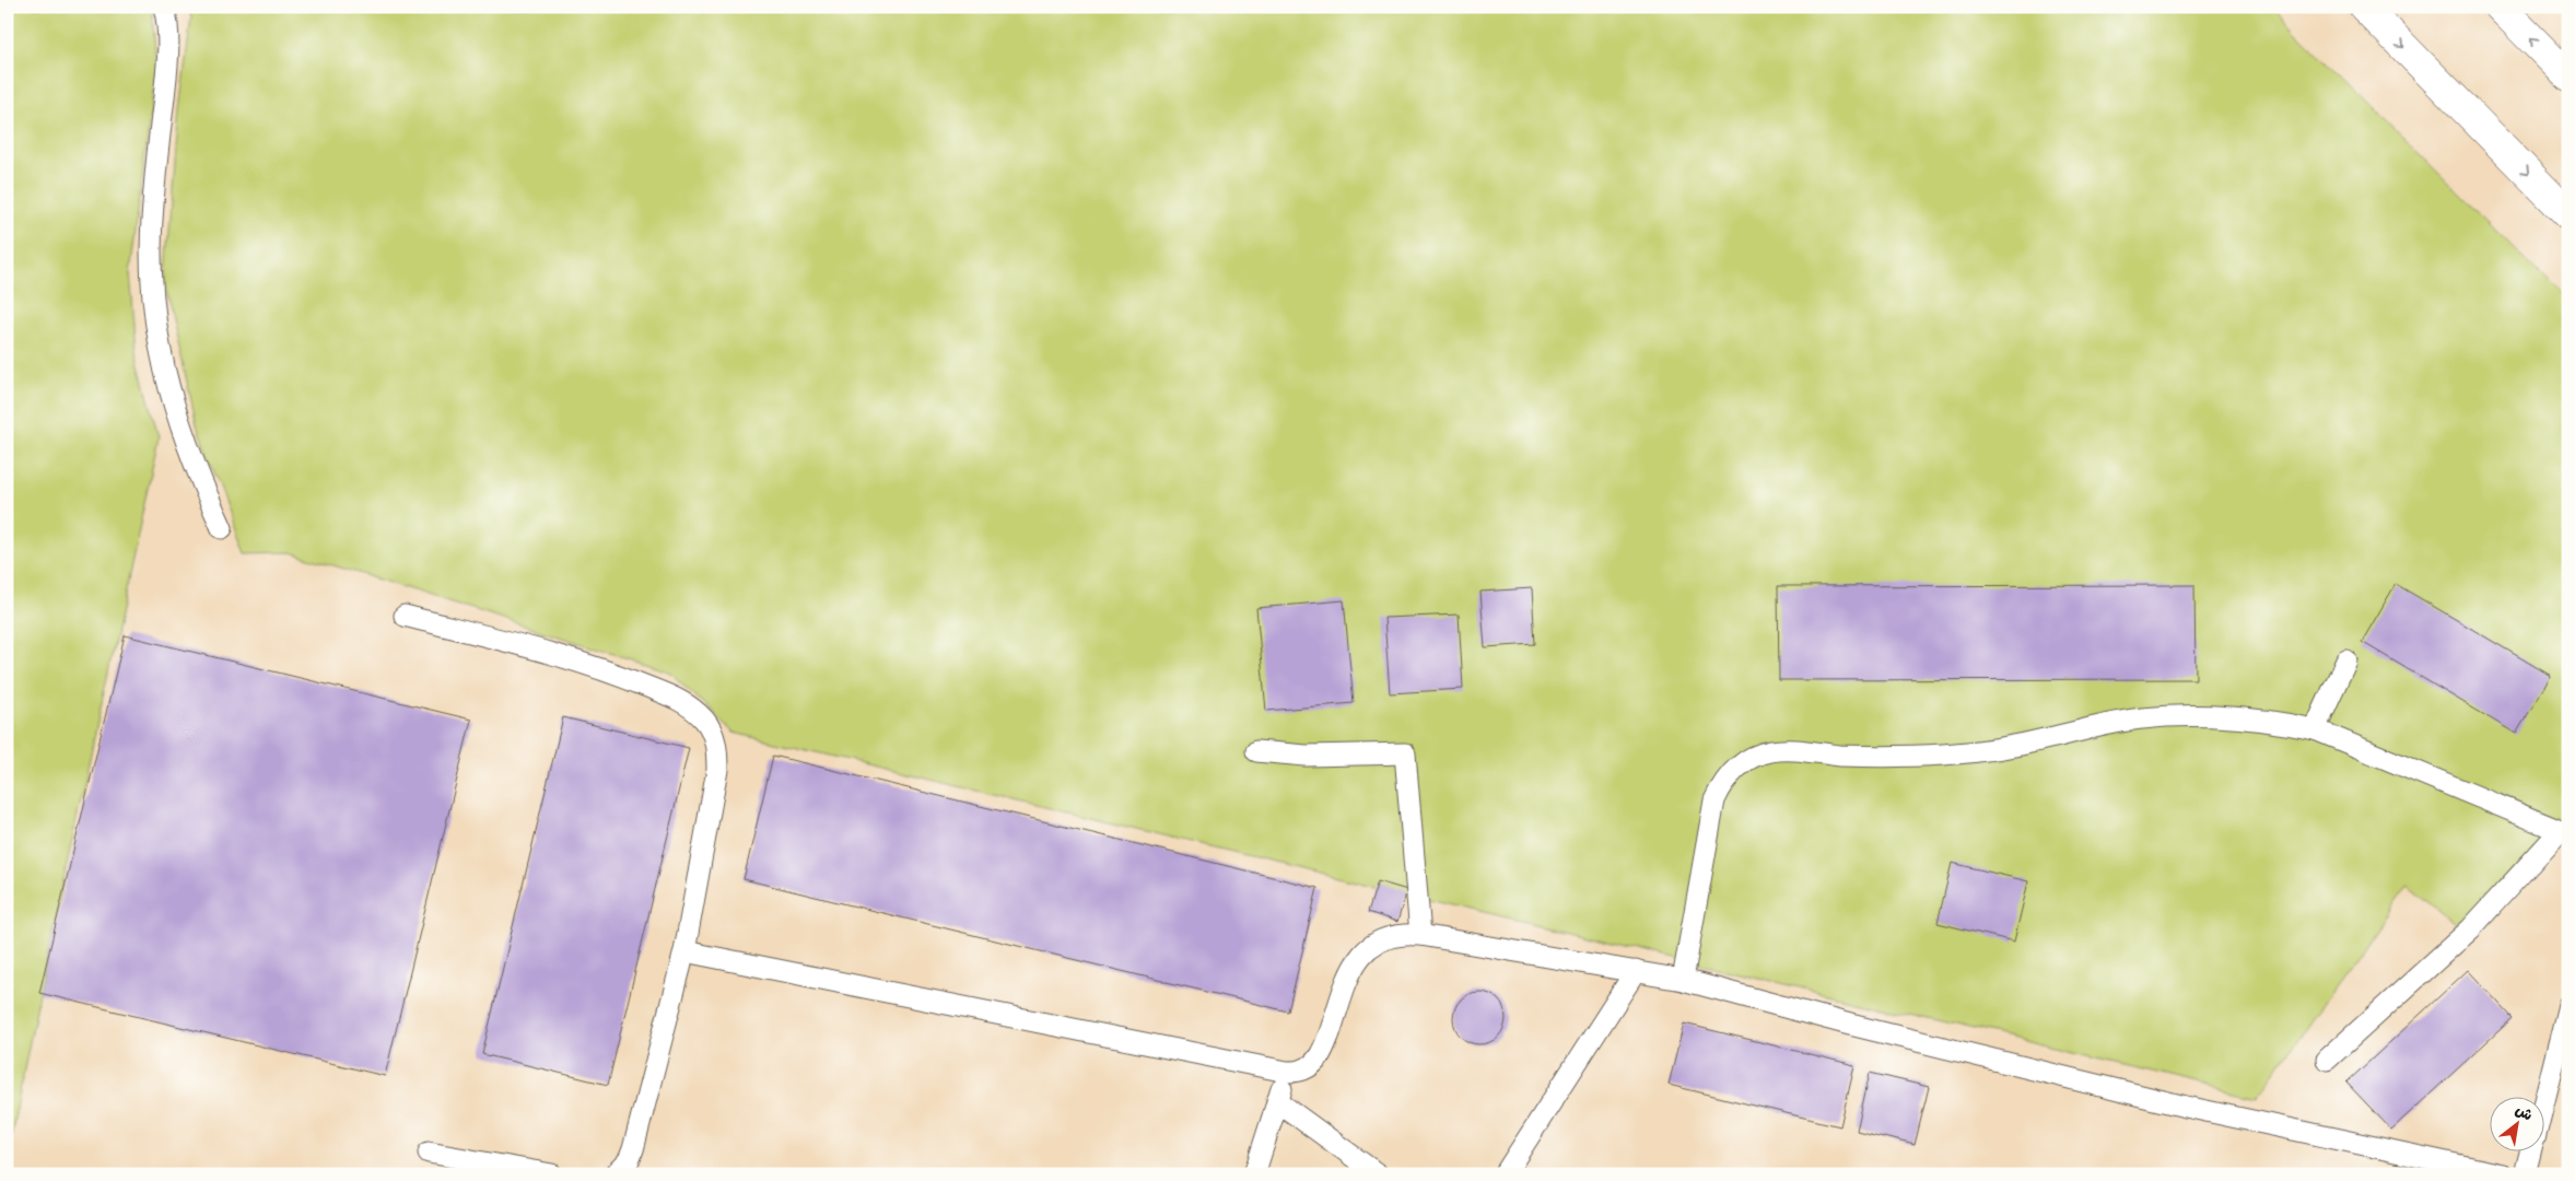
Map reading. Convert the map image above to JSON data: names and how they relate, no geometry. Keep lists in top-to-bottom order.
{
  "north": "top right"
}
